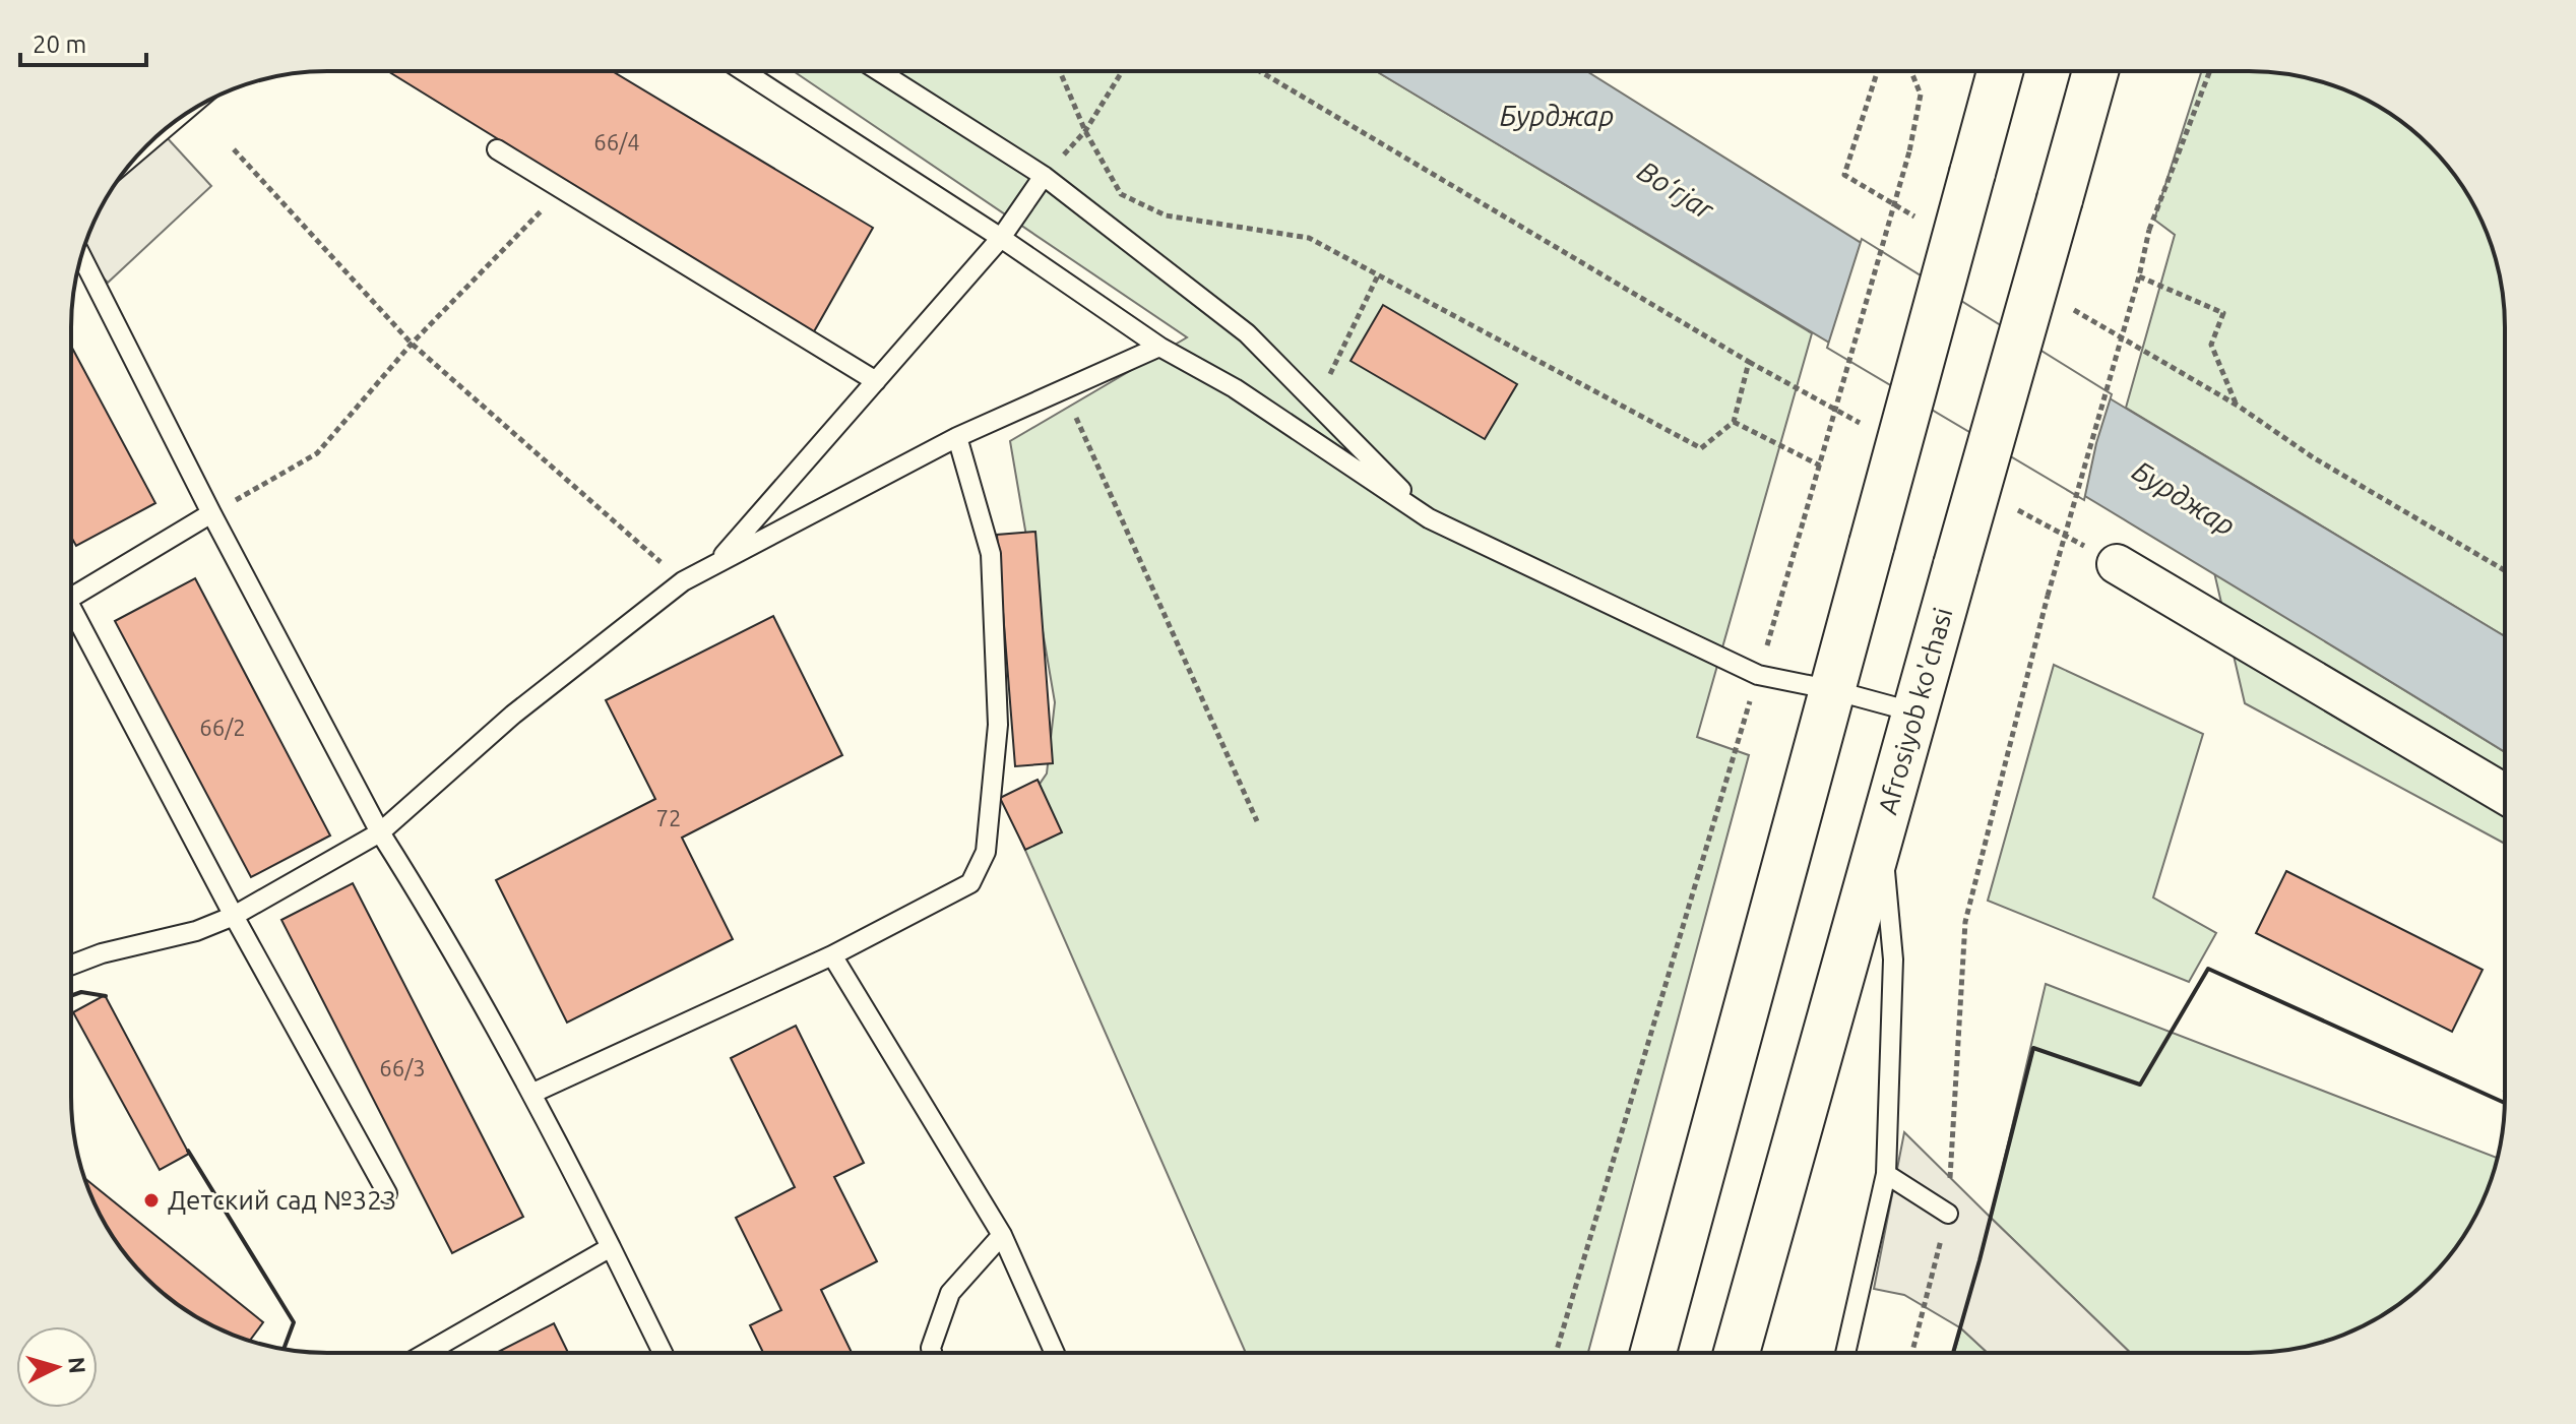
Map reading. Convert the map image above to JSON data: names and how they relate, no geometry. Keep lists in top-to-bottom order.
{
  "streets": {
    "main road": ["Afrosiyob ko'chasi"]
  },
  "water": ["Бурджар", "Bo‘rjar"],
  "places": ["Детский сад №323"],
  "house_numbers": [
    "66/4",
    "66/2",
    "72",
    "66/3"
  ],
  "scale_bar": "20 m",
  "north": "right"
}
